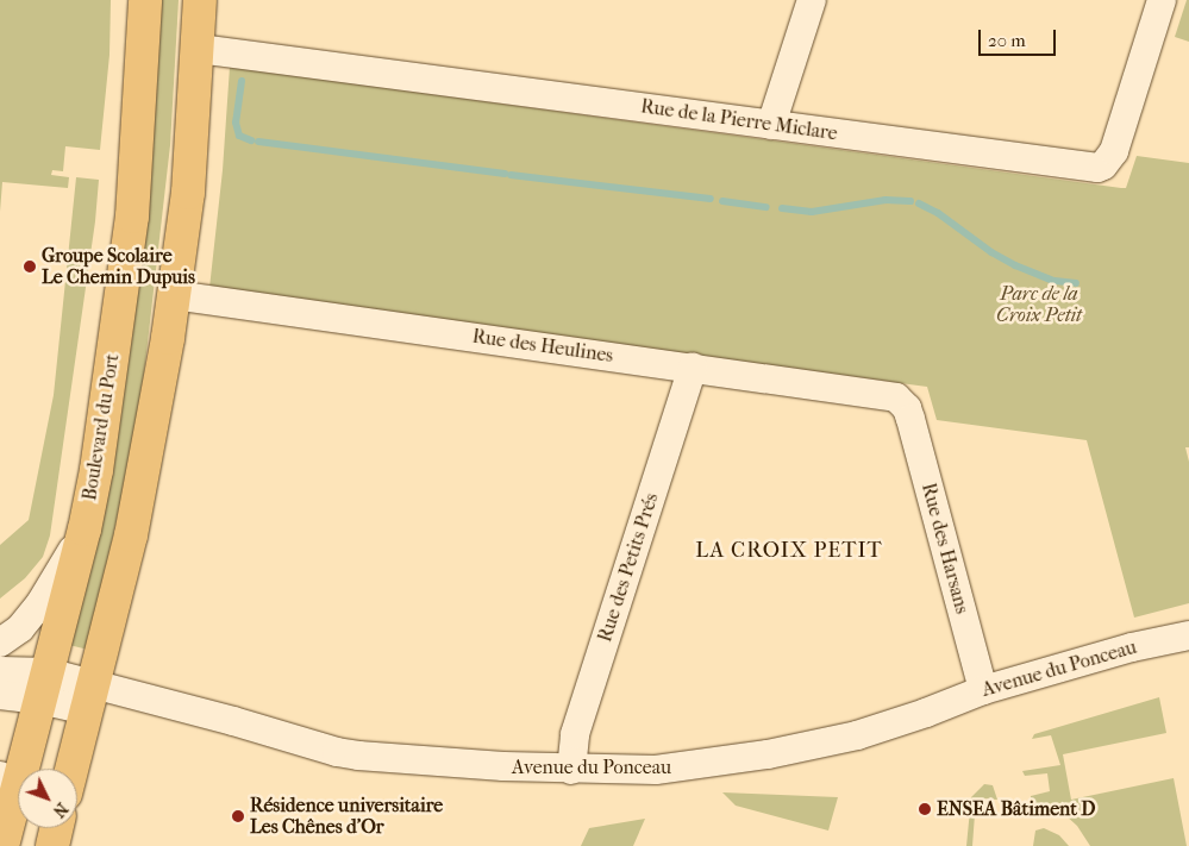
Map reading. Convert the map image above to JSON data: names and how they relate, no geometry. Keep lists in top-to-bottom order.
{
  "streets": {
    "main road": ["Boulevard du Port"],
    "street": [
      "Rue de la Pierre Miclare",
      "Rue des Heulines",
      "Rue des Harsans",
      "Rue des Petits Prés",
      "Avenue du Ponceau"
    ]
  },
  "crossings": [
    ["Rue des Heulines", "Rue des Harsans"],
    ["Rue des Heulines", "Rue des Petits Prés"],
    ["Boulevard du Port", "Avenue du Ponceau"],
    ["Rue des Harsans", "Avenue du Ponceau"],
    ["Rue des Petits Prés", "Avenue du Ponceau"]
  ],
  "districts": ["LA CROIX PETIT"],
  "parks": ["Parc de la Croix Petit"],
  "places": ["Groupe Scolaire Le Chemin Dupuis", "ENSEA Bâtiment D", "Résidence universitaire Les Chênes d'Or"],
  "scale_bar": "20 m",
  "north": "bottom right"
}
